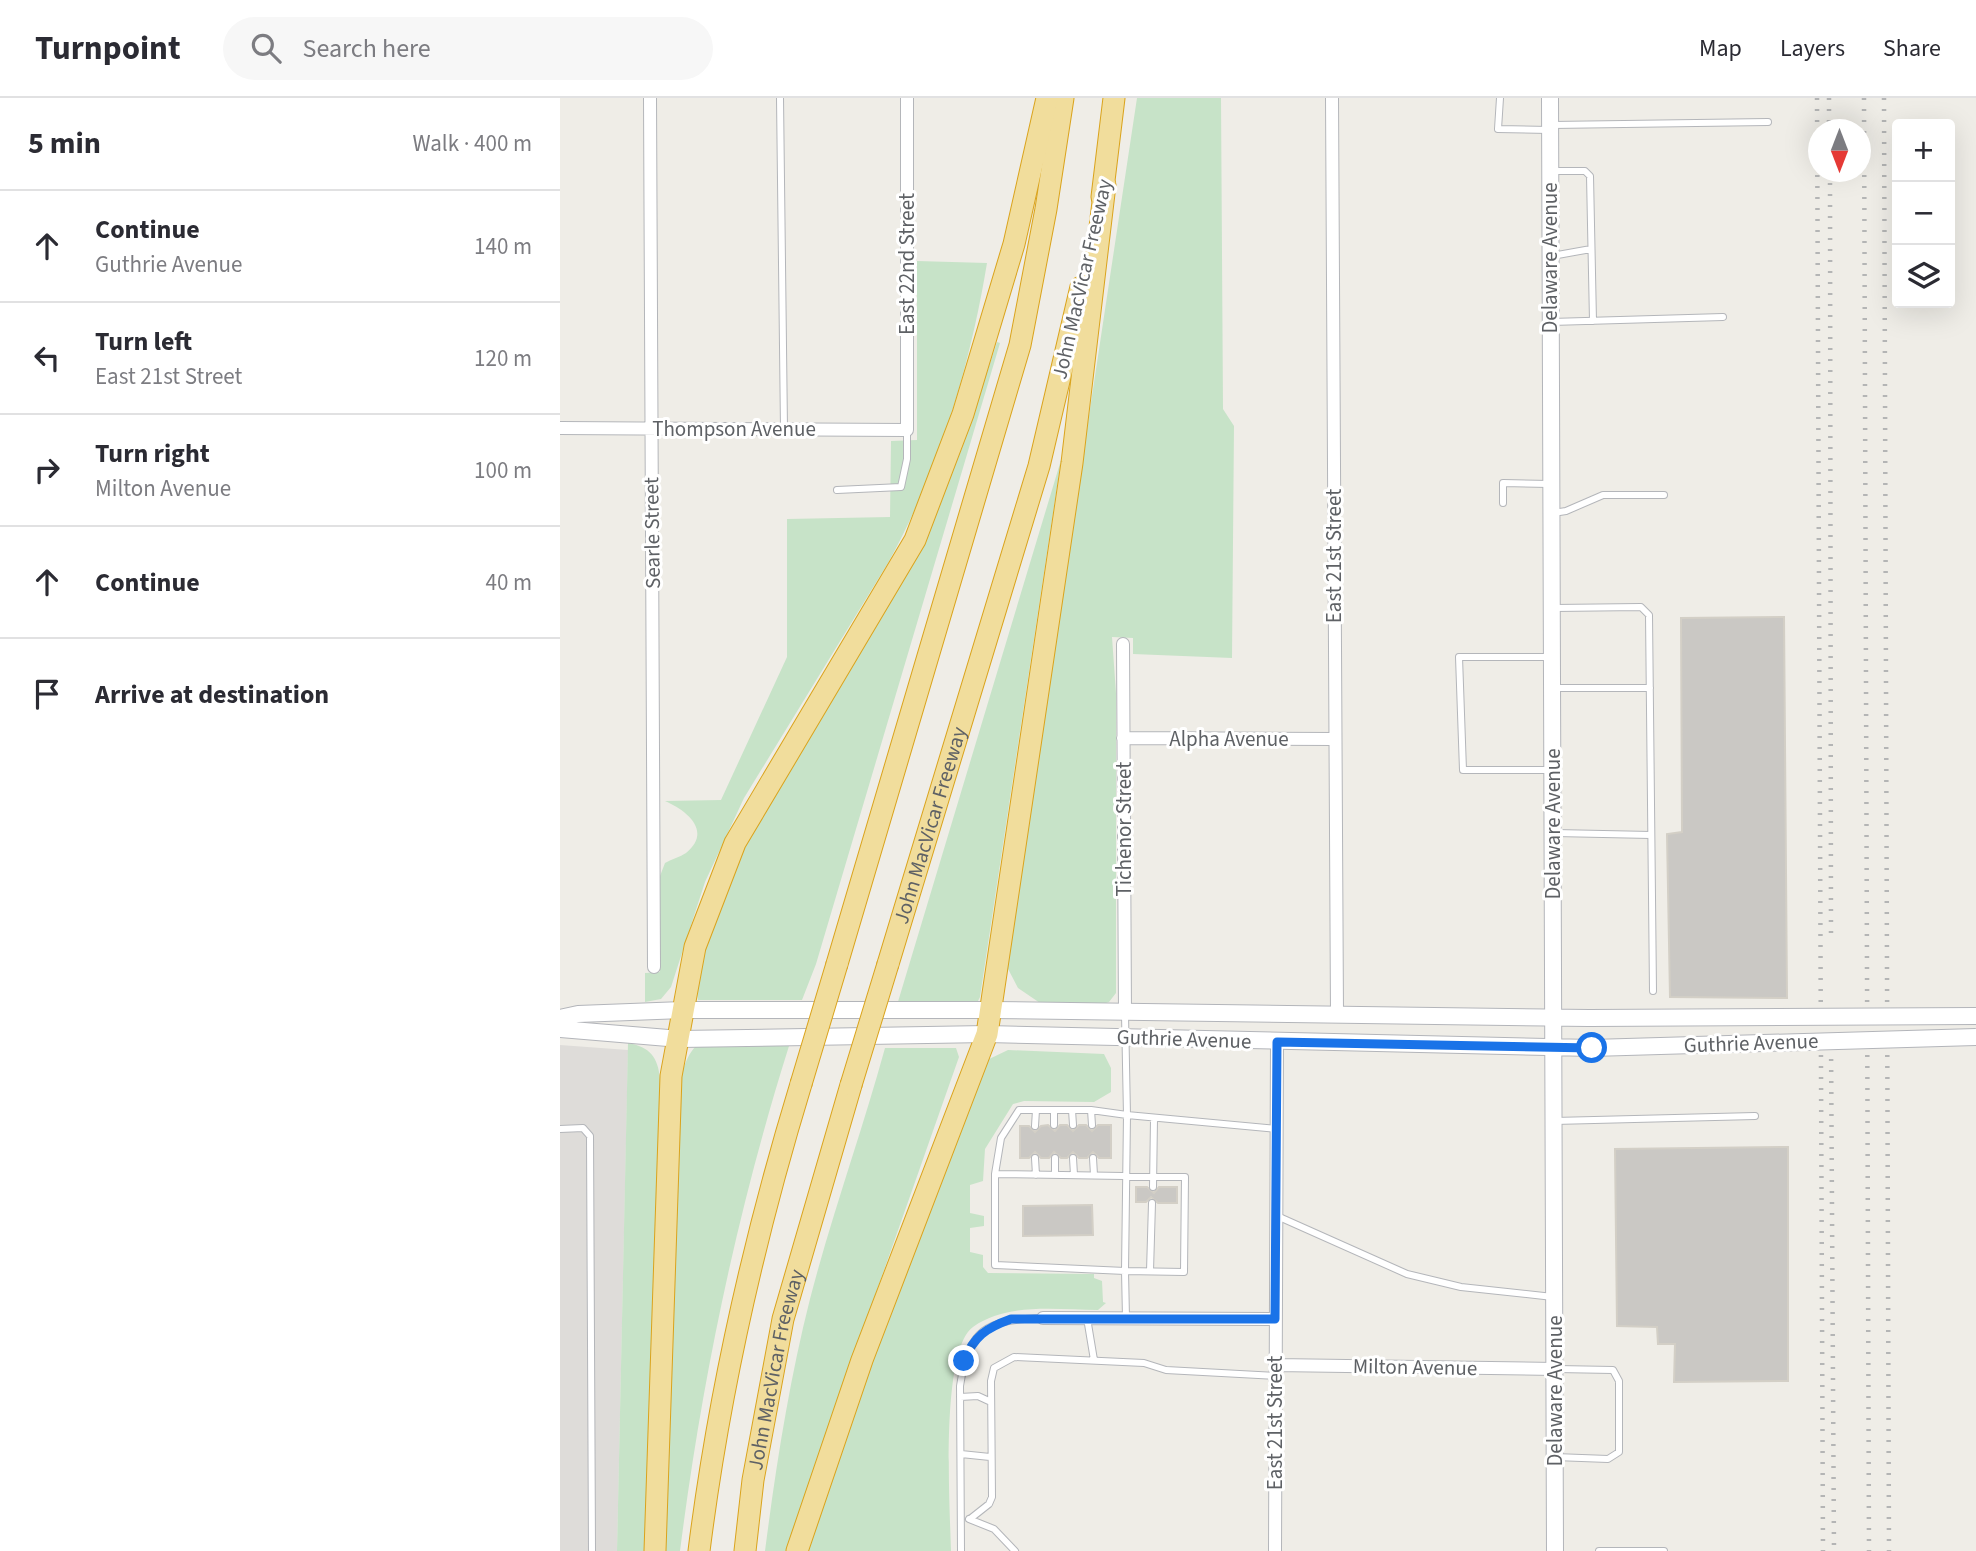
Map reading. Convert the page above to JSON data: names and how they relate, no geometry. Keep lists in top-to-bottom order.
{
  "streets": {
    "highway": ["John MacVicar Freeway"],
    "main road": ["Delaware Avenue", "Guthrie Avenue"],
    "street": [
      "East 22nd Street",
      "Thompson Avenue",
      "Searle Street",
      "East 21st Street",
      "Alpha Avenue",
      "Tichenor Street",
      "Milton Avenue"
    ]
  },
  "crossings": [
    ["Delaware Avenue", "Guthrie Avenue"],
    ["Delaware Avenue", "Milton Avenue"],
    ["East 22nd Street", "Thompson Avenue"],
    ["Thompson Avenue", "Searle Street"],
    ["East 21st Street", "Alpha Avenue"],
    ["East 21st Street", "Guthrie Avenue"],
    ["East 21st Street", "Milton Avenue"],
    ["Alpha Avenue", "Tichenor Street"],
    ["Tichenor Street", "Guthrie Avenue"]
  ],
  "north": "bottom",
  "page": {
    "header": "Turnpoint",
    "search": "Search here",
    "nav": ["Map", "Layers", "Share"],
    "heading": ["5 min", "Walk · 400 m"],
    "map_buttons": ["+", "−"],
    "list": [
      ["Continue", "Guthrie Avenue", "140 m"],
      ["Turn left", "East 21st Street", "120 m"],
      ["Turn right", "Milton Avenue", "100 m"],
      ["Continue", "40 m"],
      "Arrive at destination"
    ]
  }
}
